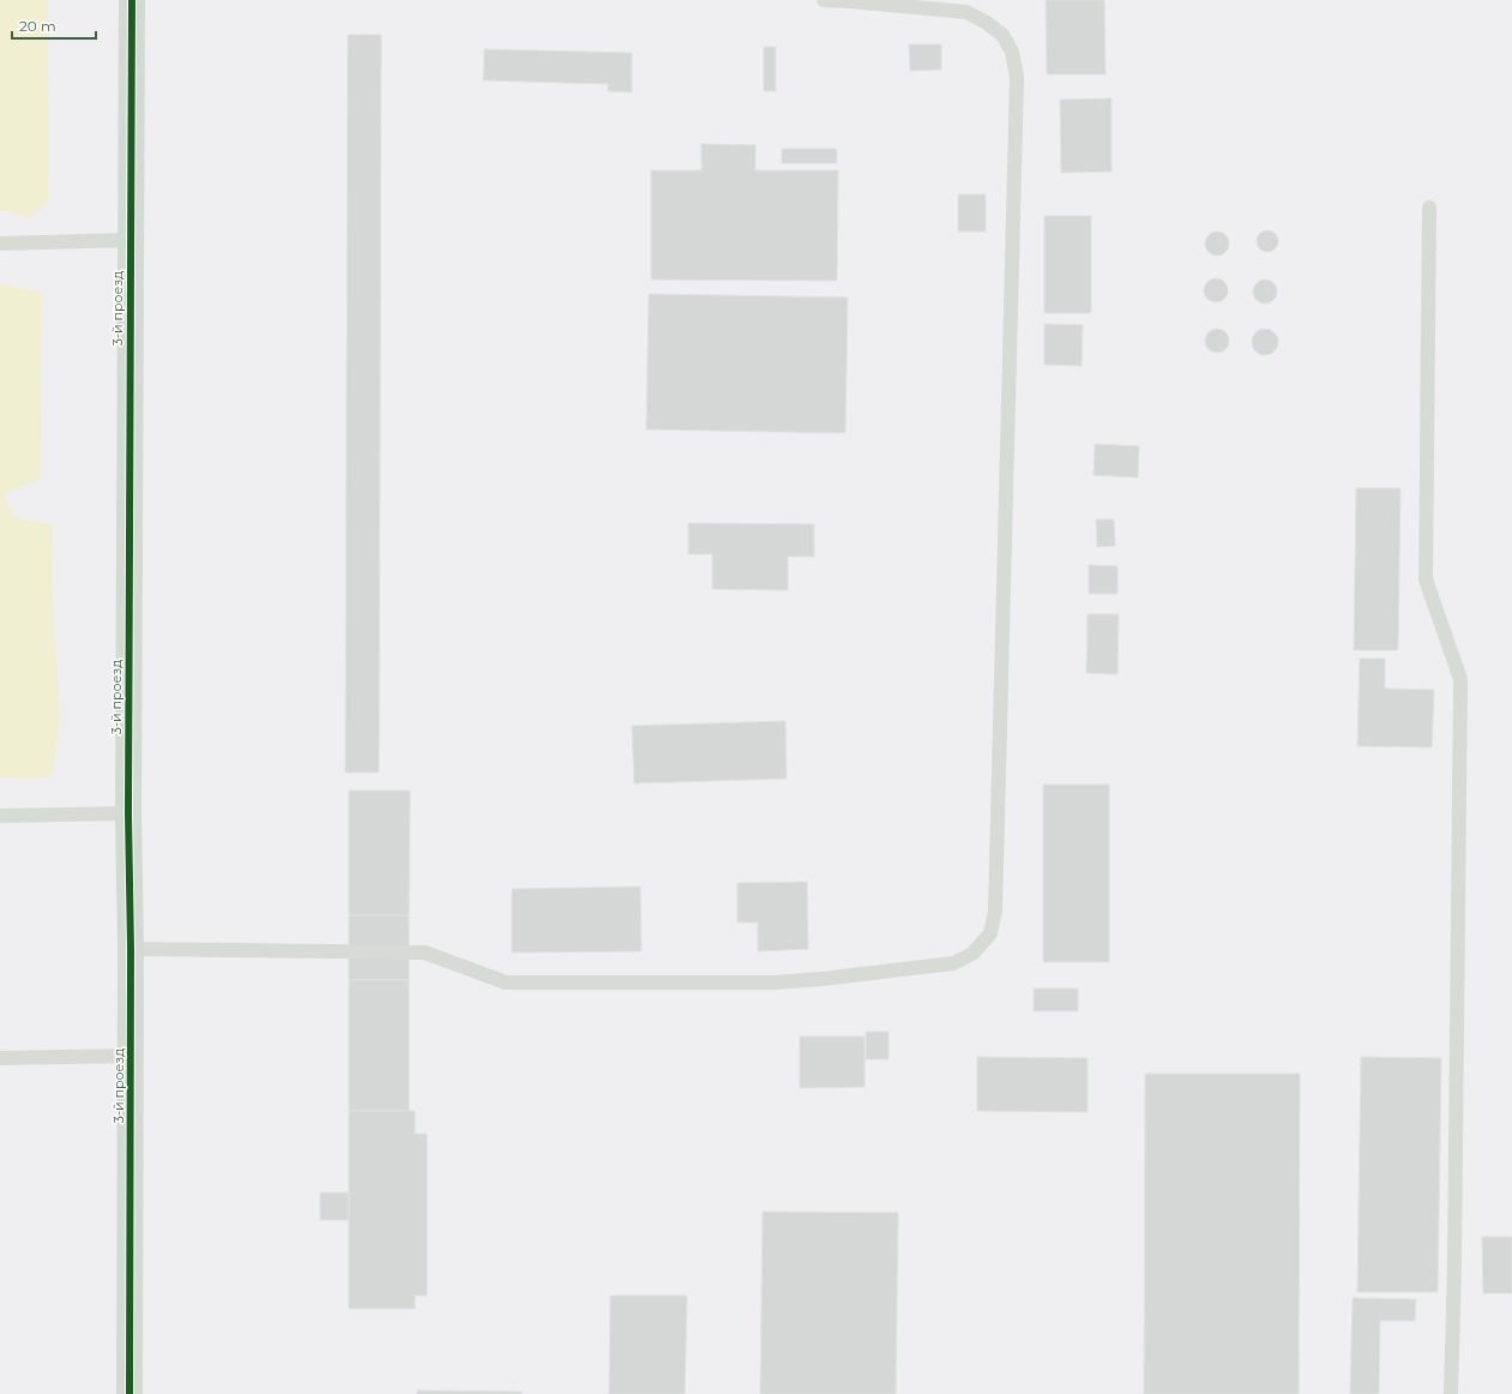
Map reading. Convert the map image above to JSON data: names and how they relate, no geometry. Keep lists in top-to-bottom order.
{
  "streets": {
    "street": ["3-й проезд"]
  },
  "scale_bar": "20 m"
}
